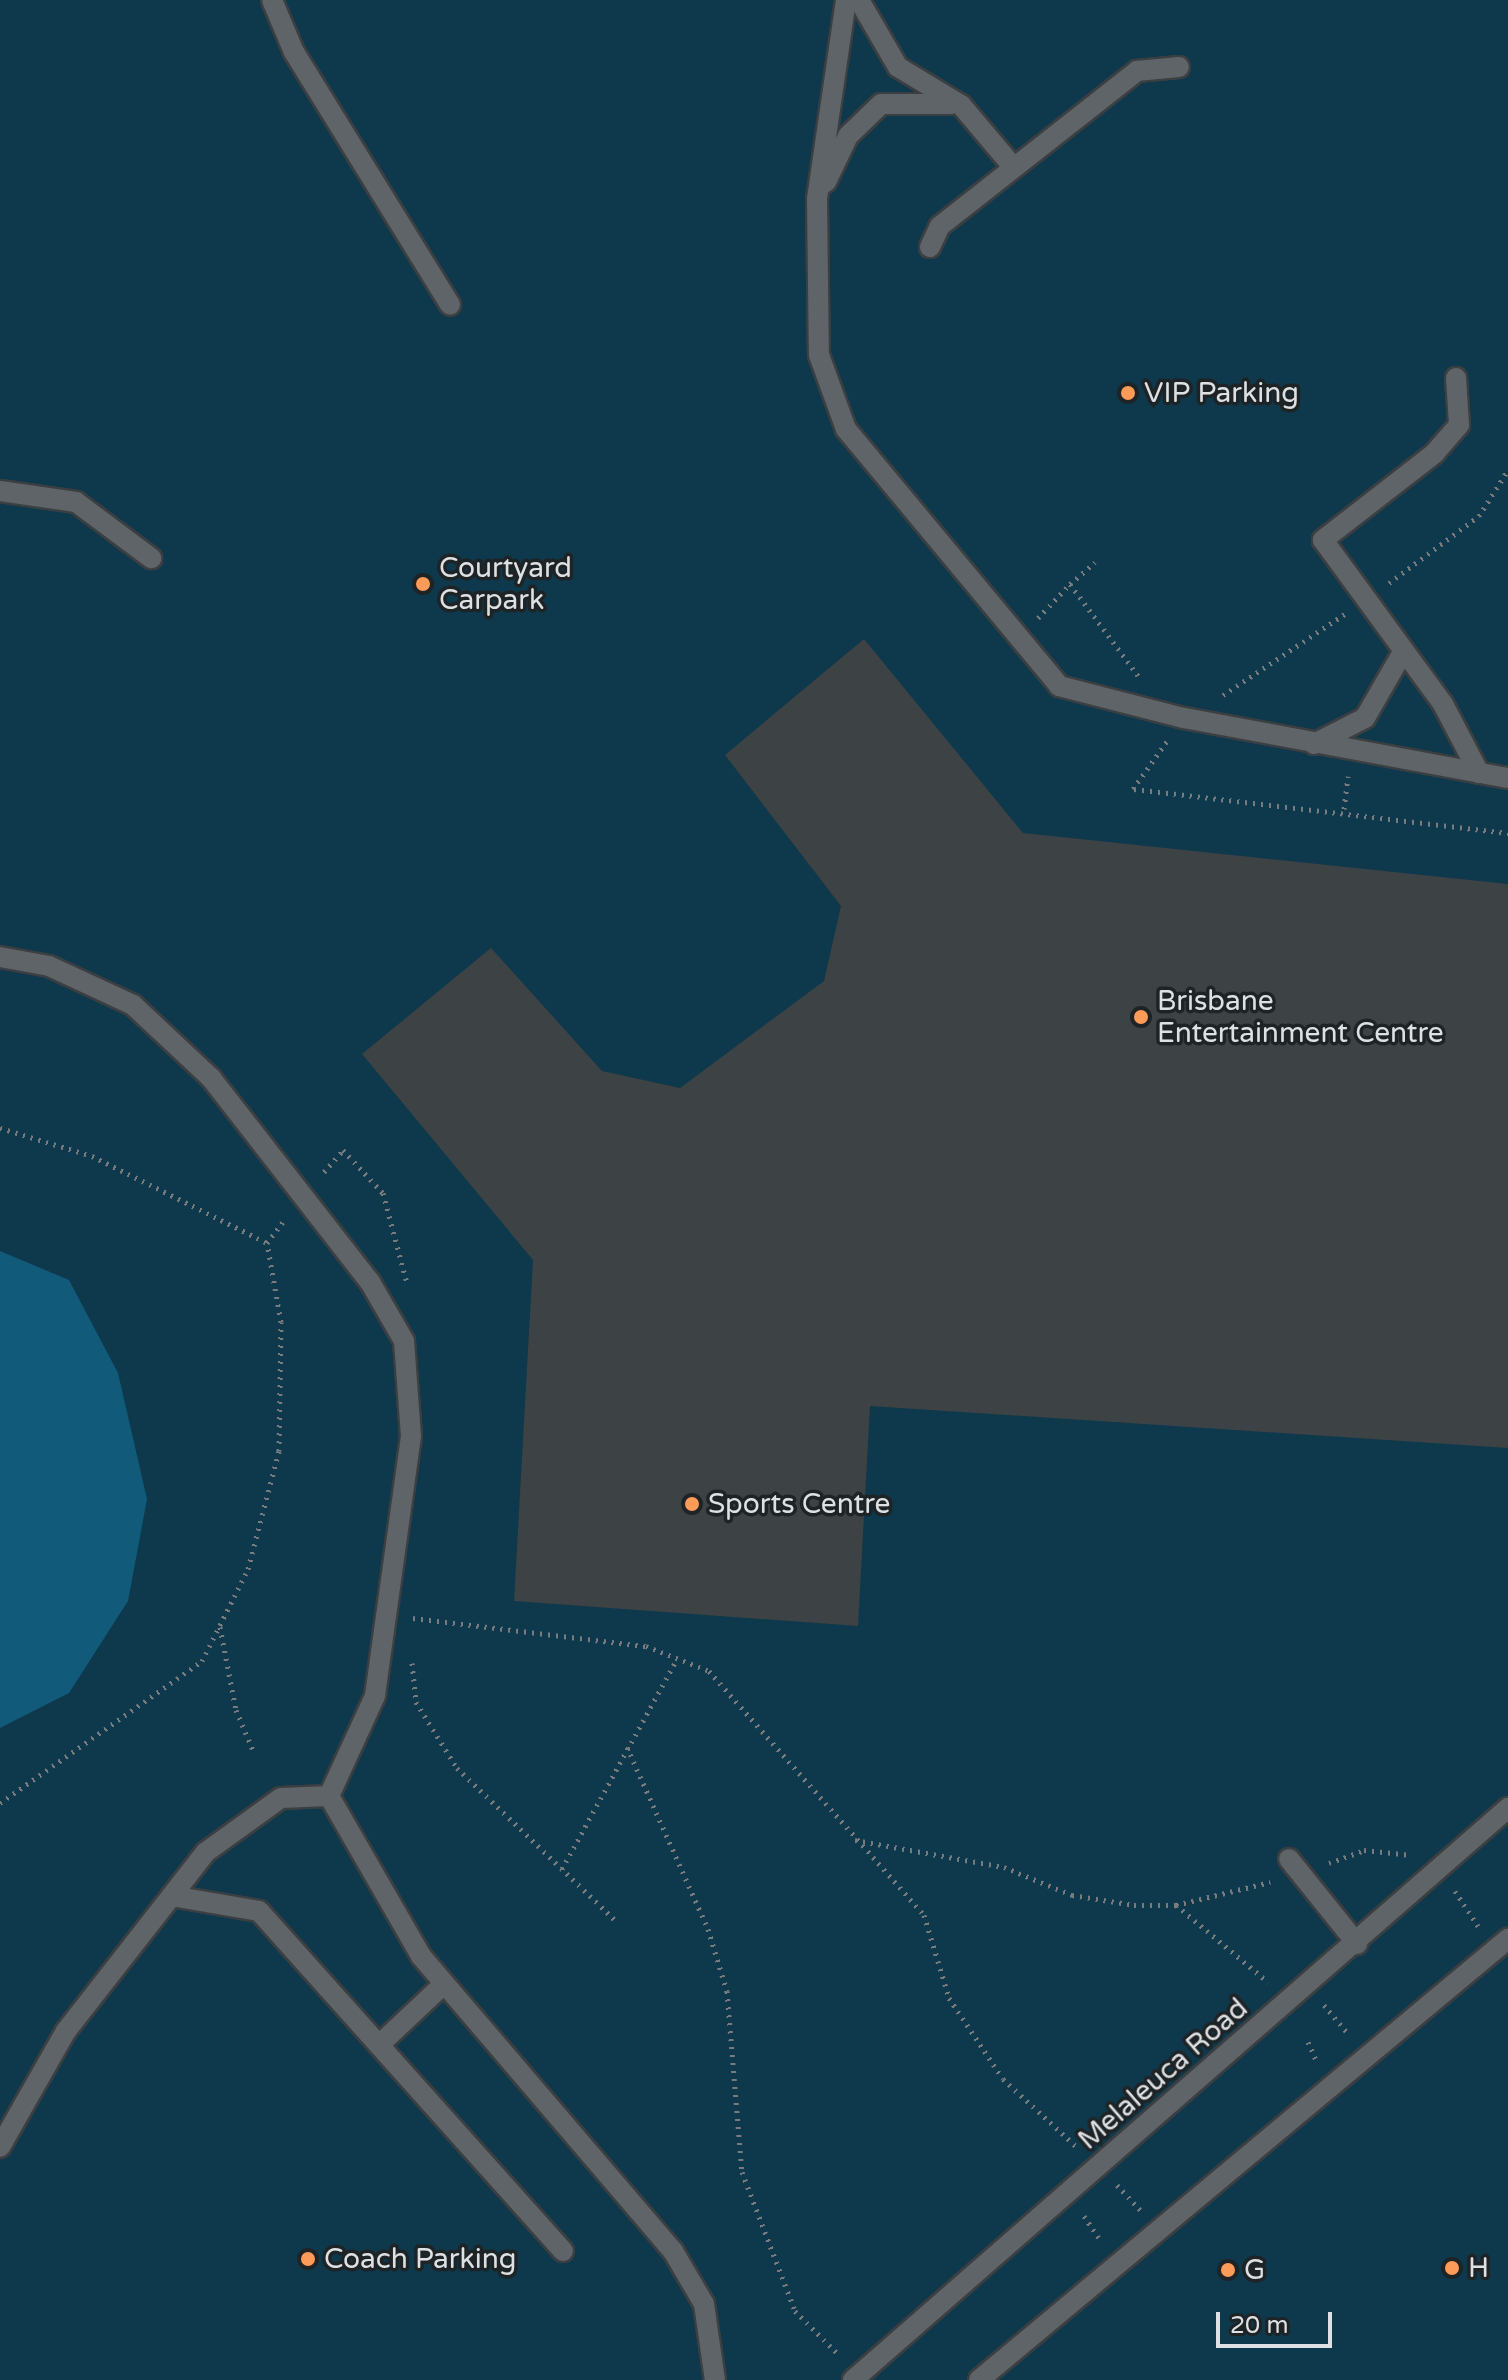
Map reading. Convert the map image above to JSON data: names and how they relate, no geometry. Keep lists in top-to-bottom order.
{
  "streets": {
    "street": ["Melaleuca Road"]
  },
  "places": [
    "VIP Parking",
    "Courtyard Carpark",
    "Brisbane Entertainment Centre",
    "Sports Centre",
    "Coach Parking",
    "H",
    "G"
  ],
  "scale_bar": "20 m"
}
